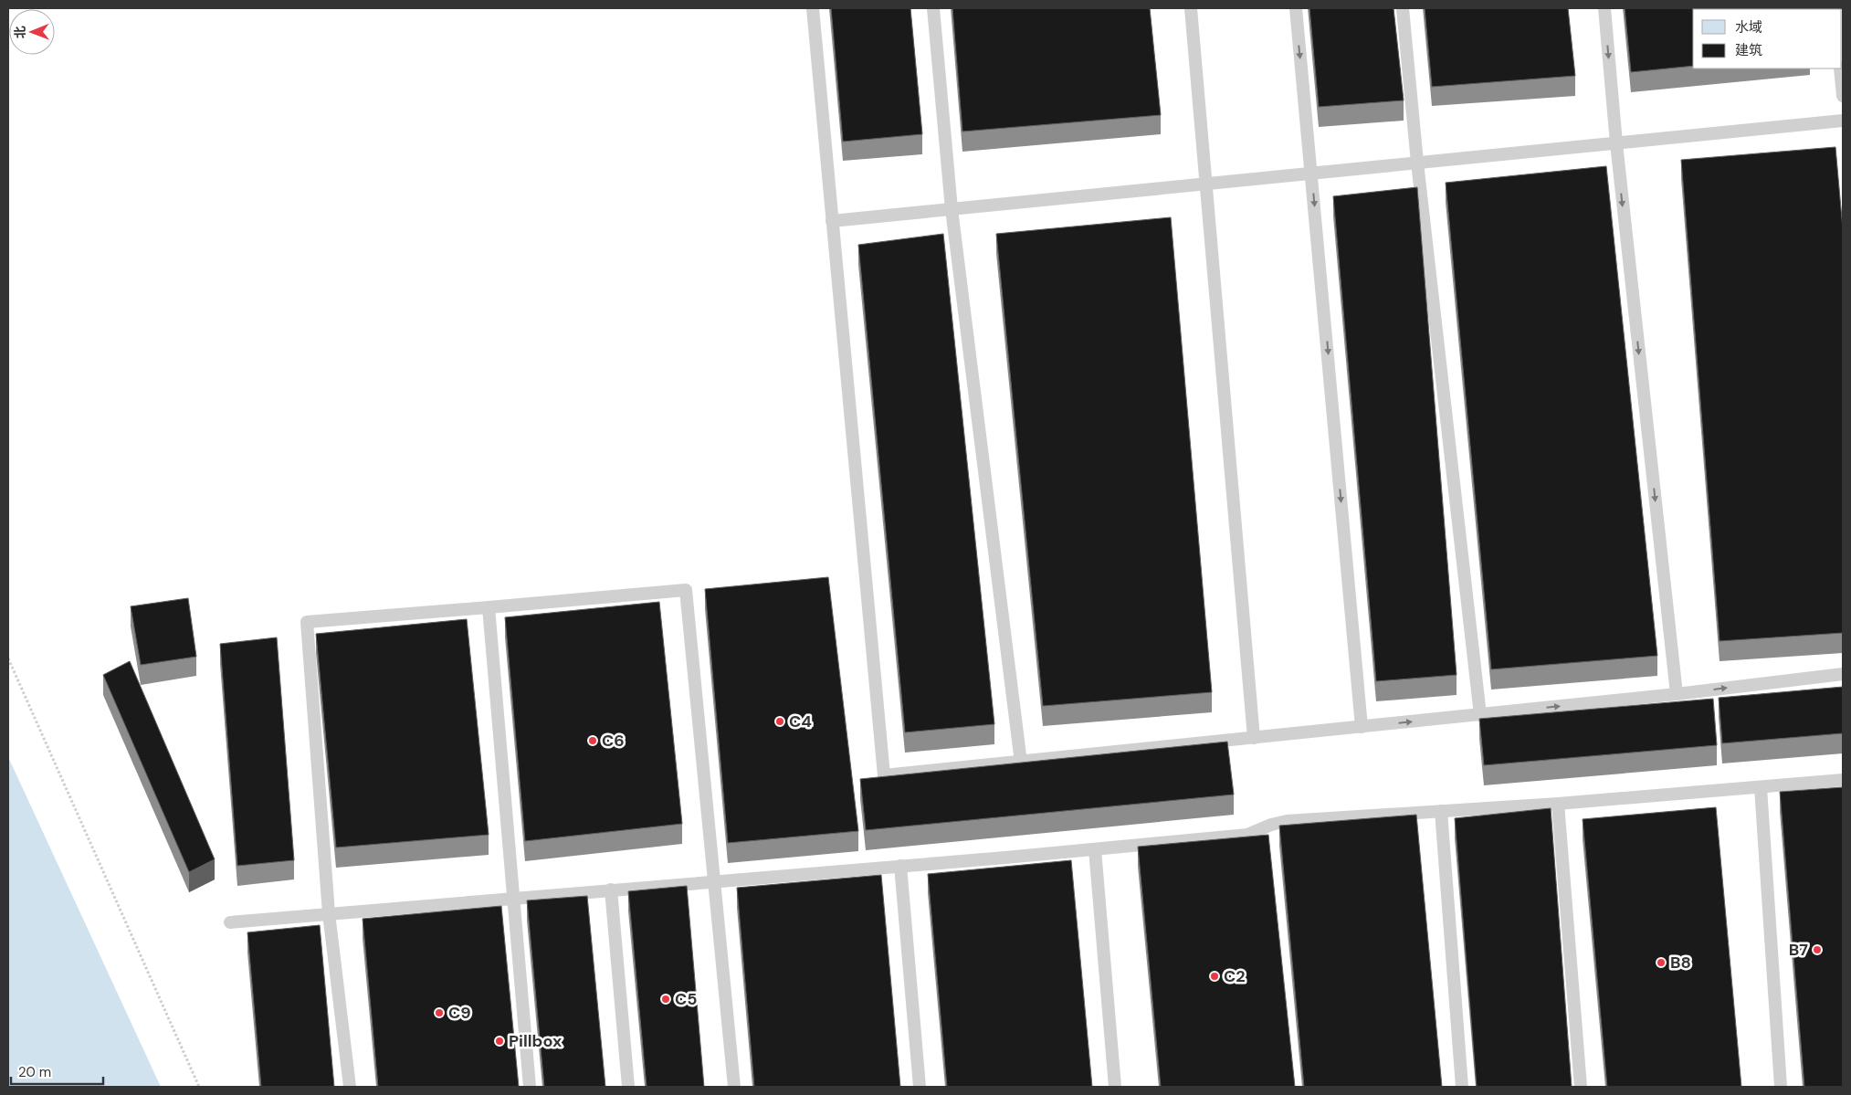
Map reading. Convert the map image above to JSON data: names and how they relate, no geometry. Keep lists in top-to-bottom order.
{
  "places": [
    "C4",
    "C6",
    "B7",
    "B8",
    "C2",
    "C5",
    "C9",
    "Pillbox"
  ],
  "legend": ["水域", "建筑"],
  "scale_bar": "20 m",
  "north": "left"
}
